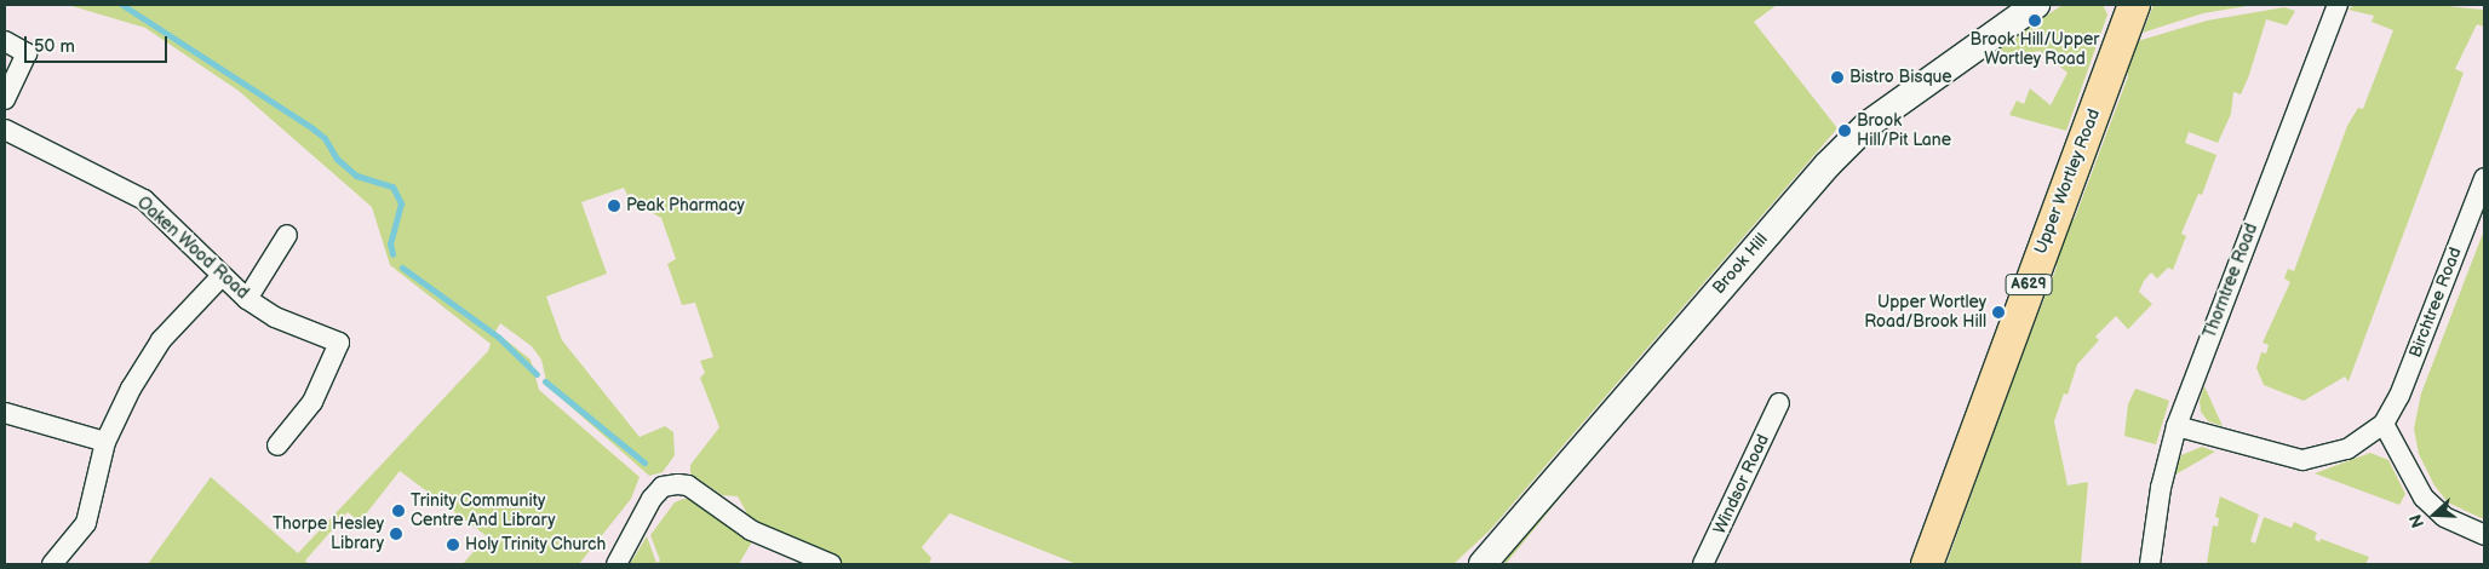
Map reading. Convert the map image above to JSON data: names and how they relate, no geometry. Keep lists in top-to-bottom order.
{
  "streets": {
    "main road": ["Upper Wortley Road", "Brook Hill", "A629"],
    "street": [
      "Oaken Wood Road",
      "Thorntree Road",
      "Birchtree Road",
      "Windsor Road"
    ]
  },
  "places": [
    "Brook Hill/Upper Wortley Road",
    "Bistro Bisque",
    "Brook Hill/Pit Lane",
    "Peak Pharmacy",
    "Upper Wortley Road/Brook Hill",
    "Trinity Community Centre And Library",
    "Thorpe Hesley Library",
    "Holy Trinity Church"
  ],
  "scale_bar": "50 m",
  "north": "left"
}
